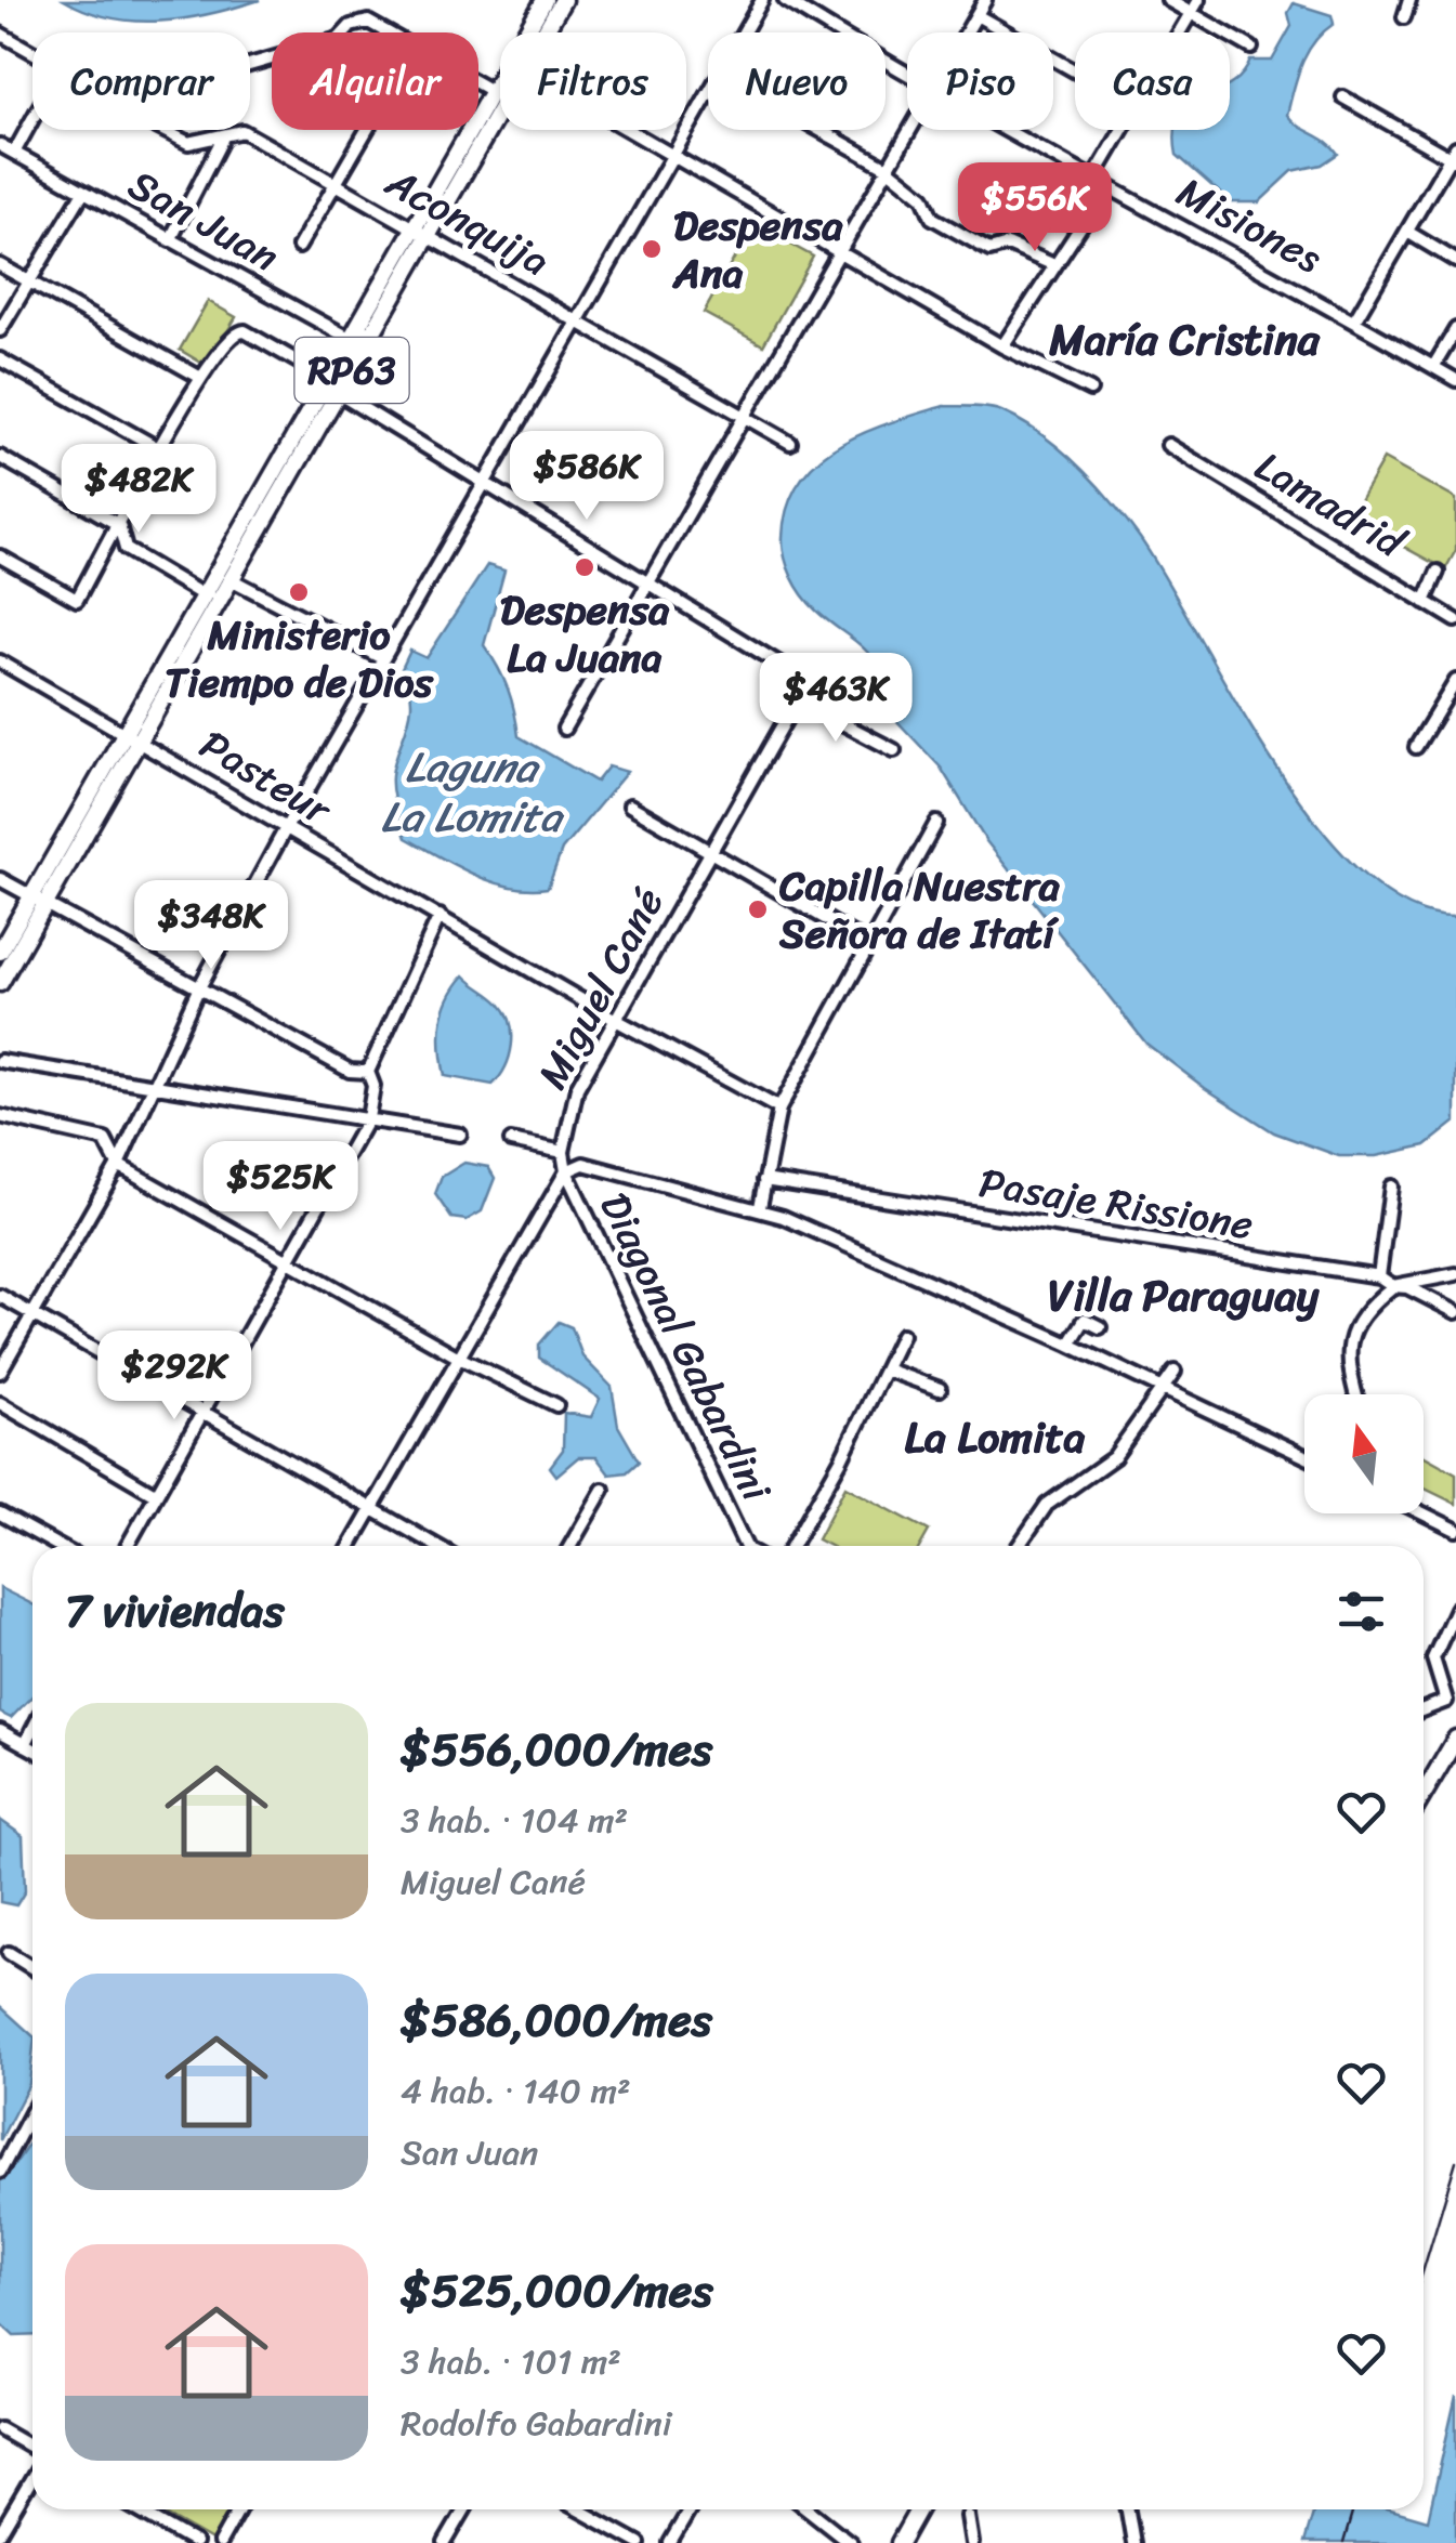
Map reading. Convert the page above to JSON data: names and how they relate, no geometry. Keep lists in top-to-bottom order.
{
  "streets": {
    "main road": ["RP63"],
    "street": [
      "San Juan",
      "Aconquija",
      "Misiones",
      "Lamadrid",
      "Pasteur",
      "Miguel Cané",
      "Pasaje Rissione",
      "Diagonal Gabardini"
    ]
  },
  "crossings": [
    ["San Juan", "RP63"],
    ["Aconquija", "RP63"],
    ["RP63", "Pasteur"],
    ["Pasteur", "Miguel Cané"],
    ["Miguel Cané", "Diagonal Gabardini"]
  ],
  "districts": ["María Cristina", "Villa Paraguay", "La Lomita"],
  "water": ["Laguna La Lomita"],
  "places": [
    "Despensa Ana",
    "Despensa La Juana",
    "Ministerio Tiempo de Dios",
    "Capilla Nuestra Señora de Itatí"
  ],
  "north": "top",
  "page": {
    "chip": [
      "Comprar",
      "Alquilar",
      "Filtros",
      "Nuevo",
      "Piso",
      "Casa"
    ],
    "price": [
      "$556K",
      "$586K",
      "$482K",
      "$463K",
      "$348K",
      "$525K",
      "$292K"
    ],
    "heading": "7 viviendas",
    "list": [
      {
        "name": "$556,000/mes",
        "note": "3 hab. · 104 m² · Miguel Cané"
      },
      {
        "name": "$586,000/mes",
        "note": "4 hab. · 140 m² · San Juan"
      },
      {
        "name": "$525,000/mes",
        "note": "3 hab. · 101 m² · Rodolfo Gabardini"
      }
    ]
  }
}
